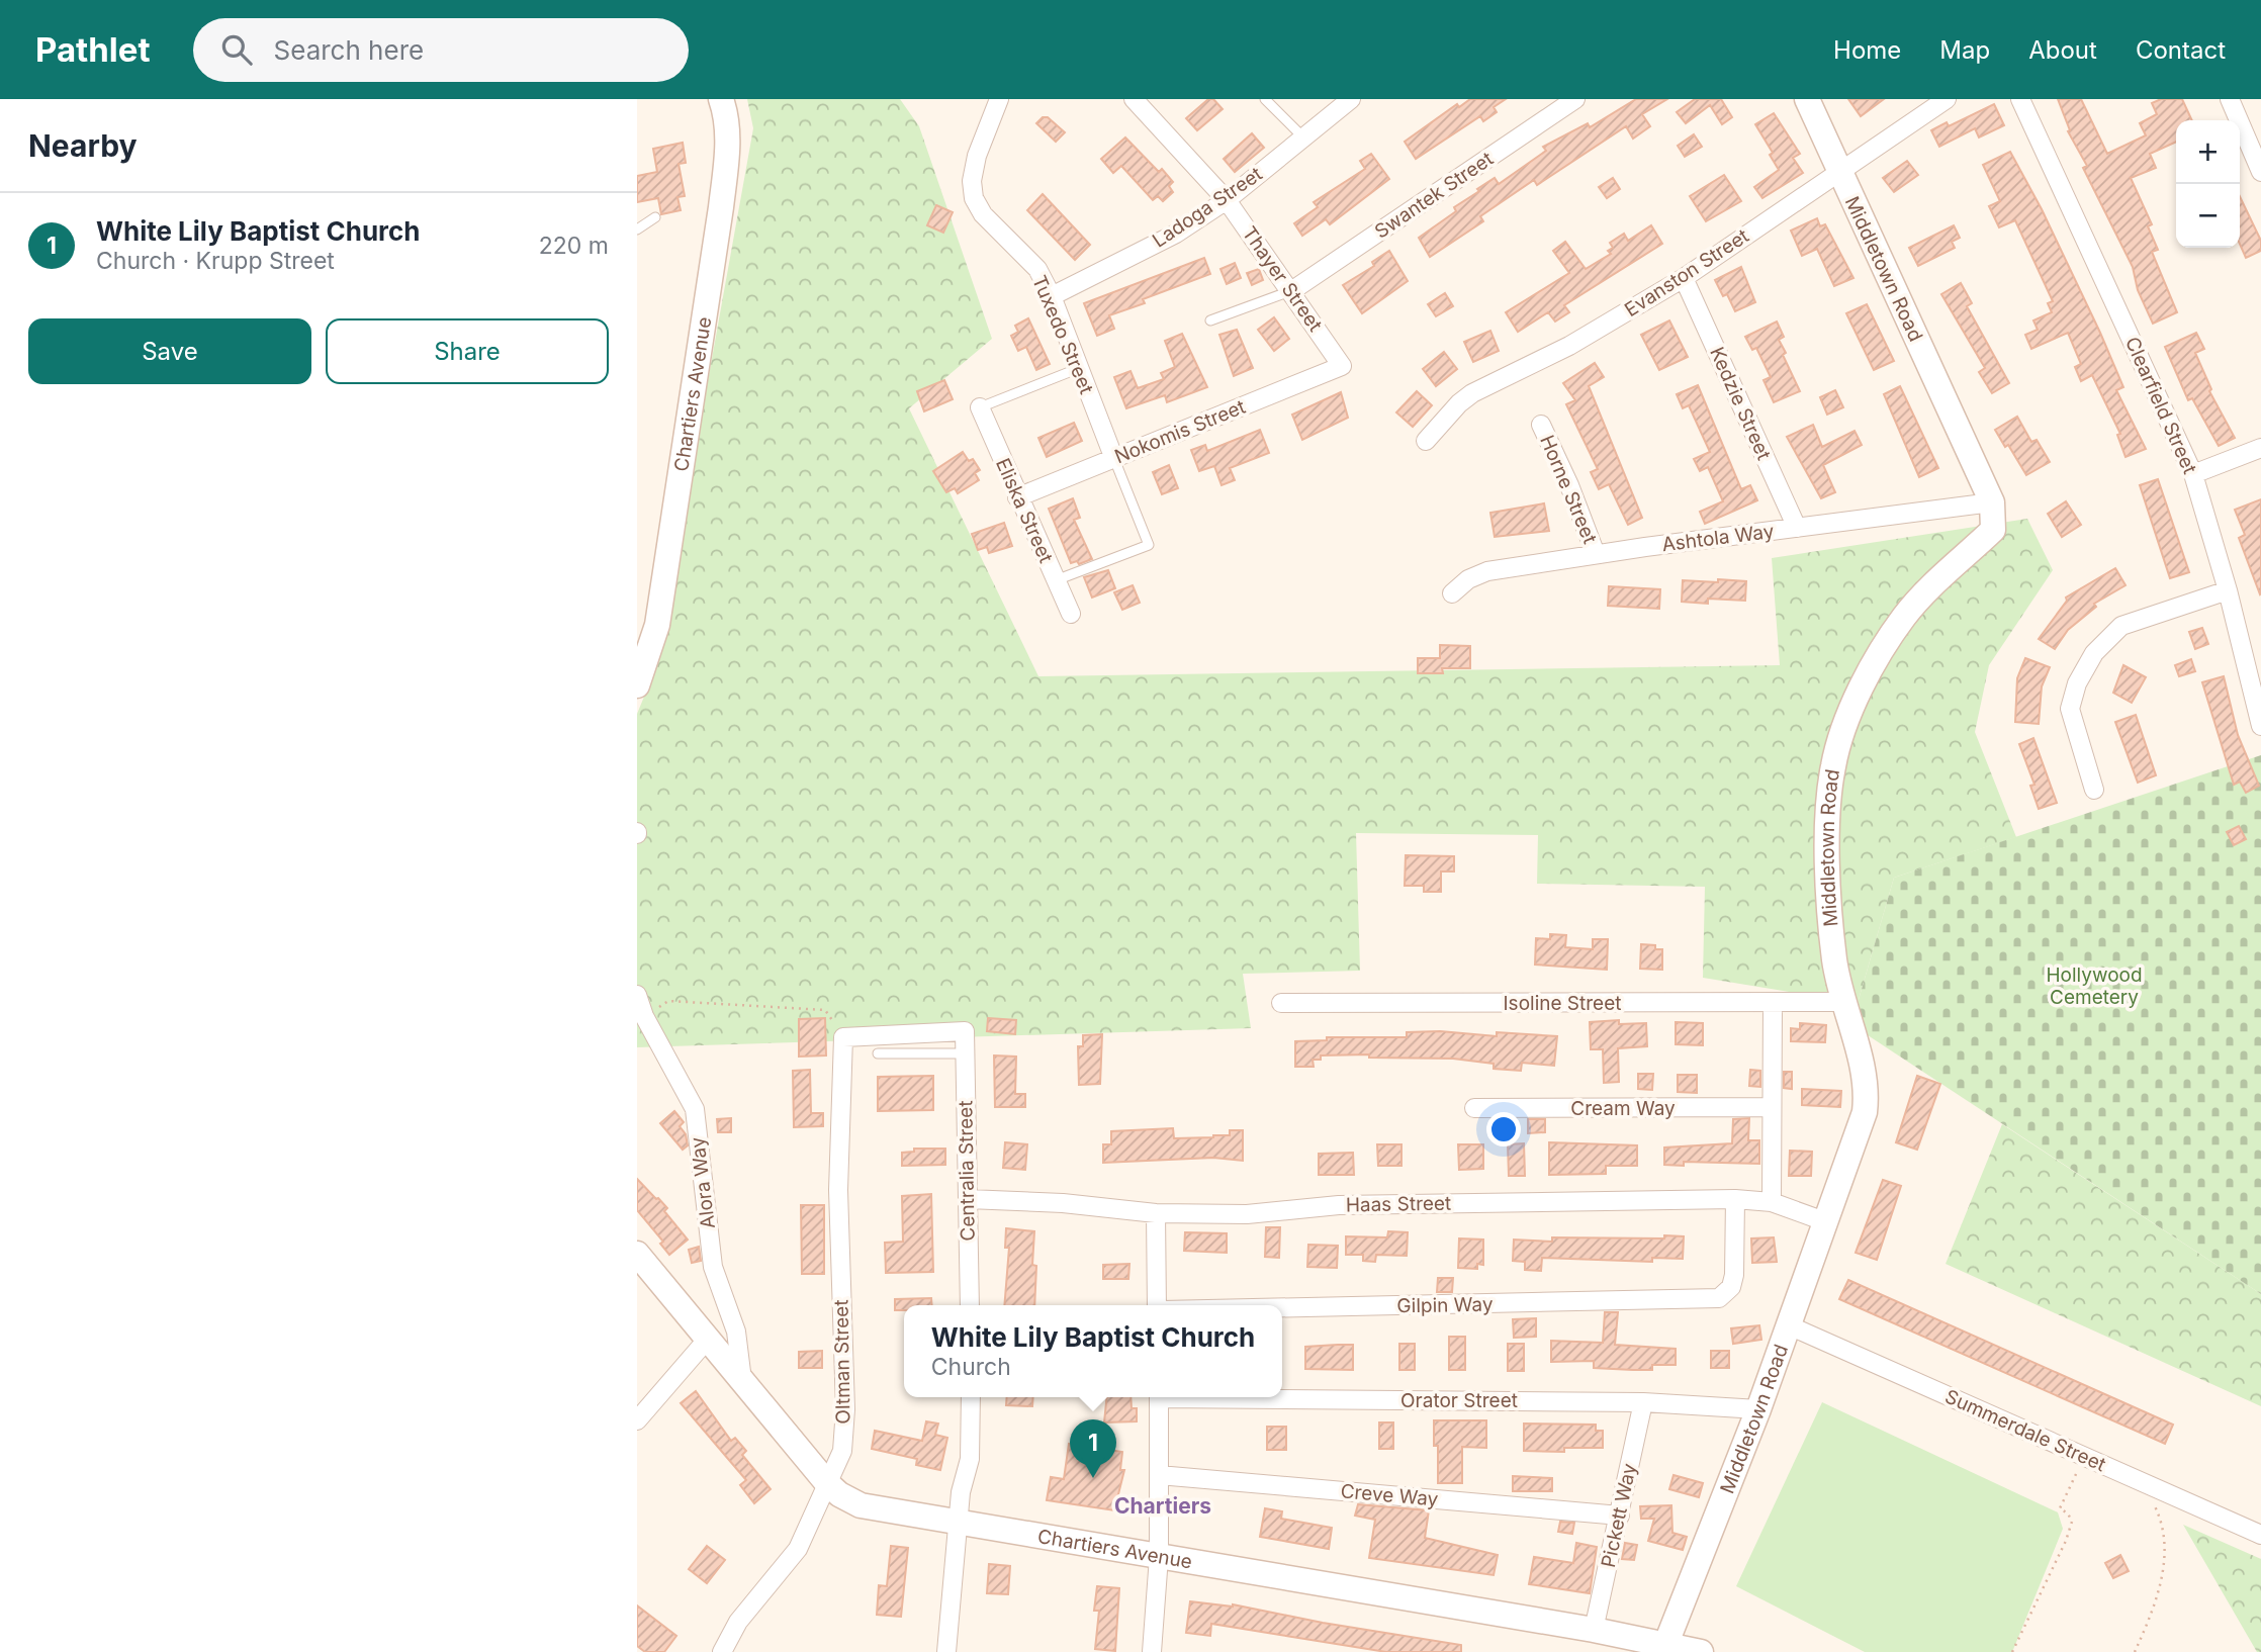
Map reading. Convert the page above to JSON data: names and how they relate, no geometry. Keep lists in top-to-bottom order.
{
  "streets": {
    "street": [
      "Swantek Street",
      "Ladoga Street",
      "Middletown Road",
      "Evanston Street",
      "Thayer Street",
      "Tuxedo Street",
      "Chartiers Avenue",
      "Kedzie Street",
      "Clearfield Street",
      "Nokomis Street",
      "Horne Street",
      "Eliska Street",
      "Ashtola Way",
      "Isoline Street",
      "Cream Way",
      "Centralia Street",
      "Alora Way",
      "Haas Street",
      "Gilpin Way",
      "Oltman Street",
      "Orator Street",
      "Summerdale Street",
      "Creve Way",
      "Pickett Way"
    ]
  },
  "crossings": [
    ["Swantek Street", "Thayer Street"],
    ["Ladoga Street", "Thayer Street"],
    ["Ladoga Street", "Tuxedo Street"],
    ["Middletown Road", "Evanston Street"],
    ["Middletown Road", "Chartiers Avenue"],
    ["Middletown Road", "Ashtola Way"],
    ["Middletown Road", "Isoline Street"],
    ["Middletown Road", "Haas Street"],
    ["Middletown Road", "Orator Street"],
    ["Middletown Road", "Summerdale Street"],
    ["Evanston Street", "Kedzie Street"],
    ["Thayer Street", "Nokomis Street"],
    ["Tuxedo Street", "Nokomis Street"],
    ["Tuxedo Street", "Eliska Street"],
    ["Chartiers Avenue", "Alora Way"],
    ["Chartiers Avenue", "Oltman Street"],
    ["Chartiers Avenue", "Pickett Way"],
    ["Kedzie Street", "Ashtola Way"],
    ["Nokomis Street", "Eliska Street"],
    ["Horne Street", "Ashtola Way"],
    ["Centralia Street", "Haas Street"],
    ["Centralia Street", "Oltman Street"],
    ["Haas Street", "Gilpin Way"],
    ["Orator Street", "Pickett Way"],
    ["Creve Way", "Pickett Way"]
  ],
  "districts": ["Chartiers"],
  "parks": ["Hollywood Cemetery"],
  "page": {
    "header": "Pathlet",
    "search": "Search here",
    "nav": [
      "Home",
      "Map",
      "About",
      "Contact"
    ],
    "heading": "Nearby",
    "map_buttons": ["+", "−"],
    "list": [
      {
        "mark": "1",
        "name": "White Lily Baptist Church",
        "note": "Church · Krupp Street",
        "value": "220 m"
      }
    ],
    "buttons": ["Save", "Share"],
    "popup": ["White Lily Baptist Church", "Church"],
    "pins": "1"
  }
}
